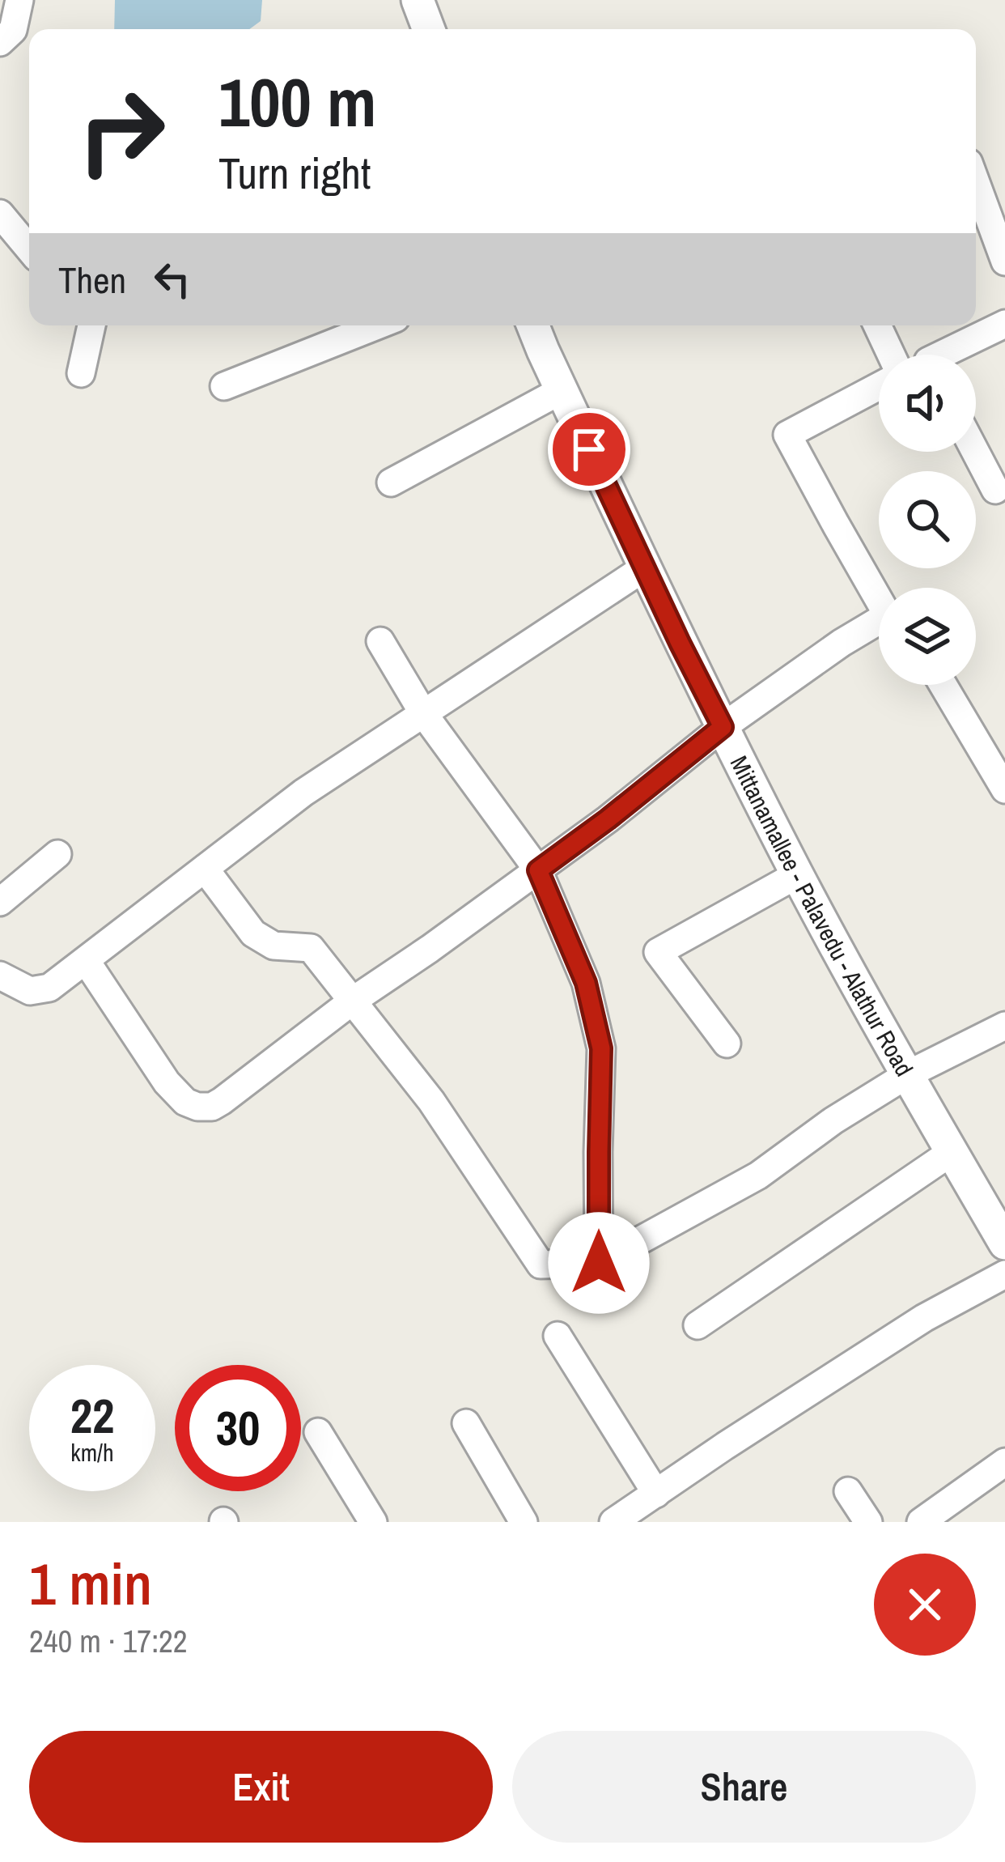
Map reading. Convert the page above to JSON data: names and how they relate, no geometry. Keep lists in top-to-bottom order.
{
  "streets": {
    "street": ["Mittanamallee - Palavedu - Alathur Road"]
  },
  "page": {
    "turn": ["100 m", "Turn right"],
    "then": "Then",
    "speed": "22 km/h",
    "limit": "30",
    "heading": ["1 min", "240 m · 17:22"],
    "buttons": ["Exit", "Share"]
  }
}
